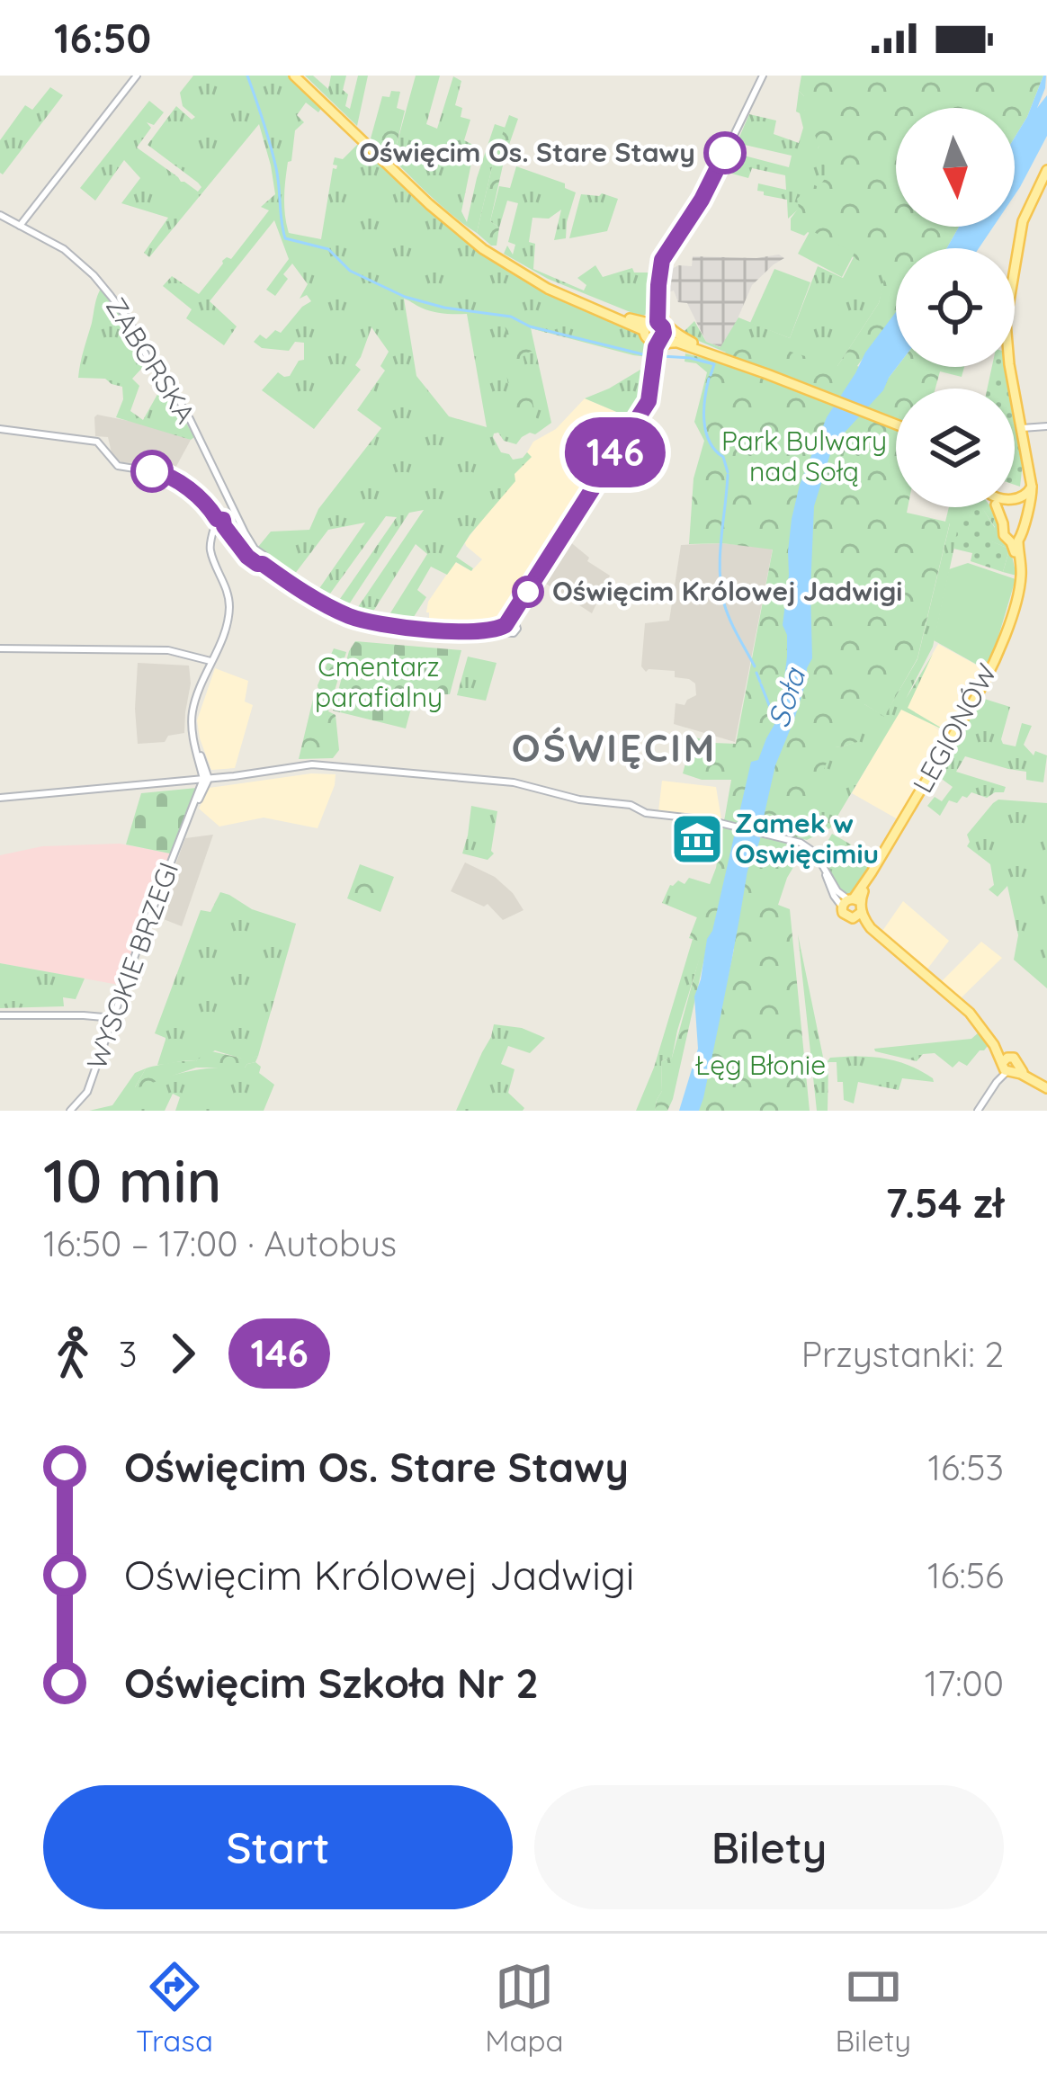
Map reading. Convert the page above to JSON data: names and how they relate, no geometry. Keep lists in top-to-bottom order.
{
  "streets": {
    "main road": ["LEGIONÓW"],
    "street": ["ZABORSKA", "WYSOKIE BRZEGI"]
  },
  "districts": ["OŚWIĘCIM"],
  "water": ["Soła"],
  "parks": ["Park Bulwary nad Sołą", "Cmentarz parafialny", "Łęg Błonie"],
  "places": {
    "other": ["Oświęcim Os. Stare Stawy", "Oświęcim Królowej Jadwigi"],
    "museum": ["Zamek w Oswięcimiu"]
  },
  "lines": ["bus line 146"],
  "north": "bottom",
  "page": {
    "status": "16:50",
    "on_map": "146",
    "heading": ["10 min", "16:50 – 17:00 · Autobus", "7.54 zł"],
    "legs": ["3", "146", "Przystanki: 2"],
    "list": [
      {
        "name": "Oświęcim Os. Stare Stawy",
        "value": "16:53"
      },
      {
        "name": "Oświęcim Królowej Jadwigi",
        "value": "16:56"
      },
      {
        "name": "Oświęcim Szkoła Nr 2",
        "value": "17:00"
      }
    ],
    "buttons": ["Start", "Bilety"],
    "tabs": ["Trasa", "Mapa", "Bilety"]
  }
}
